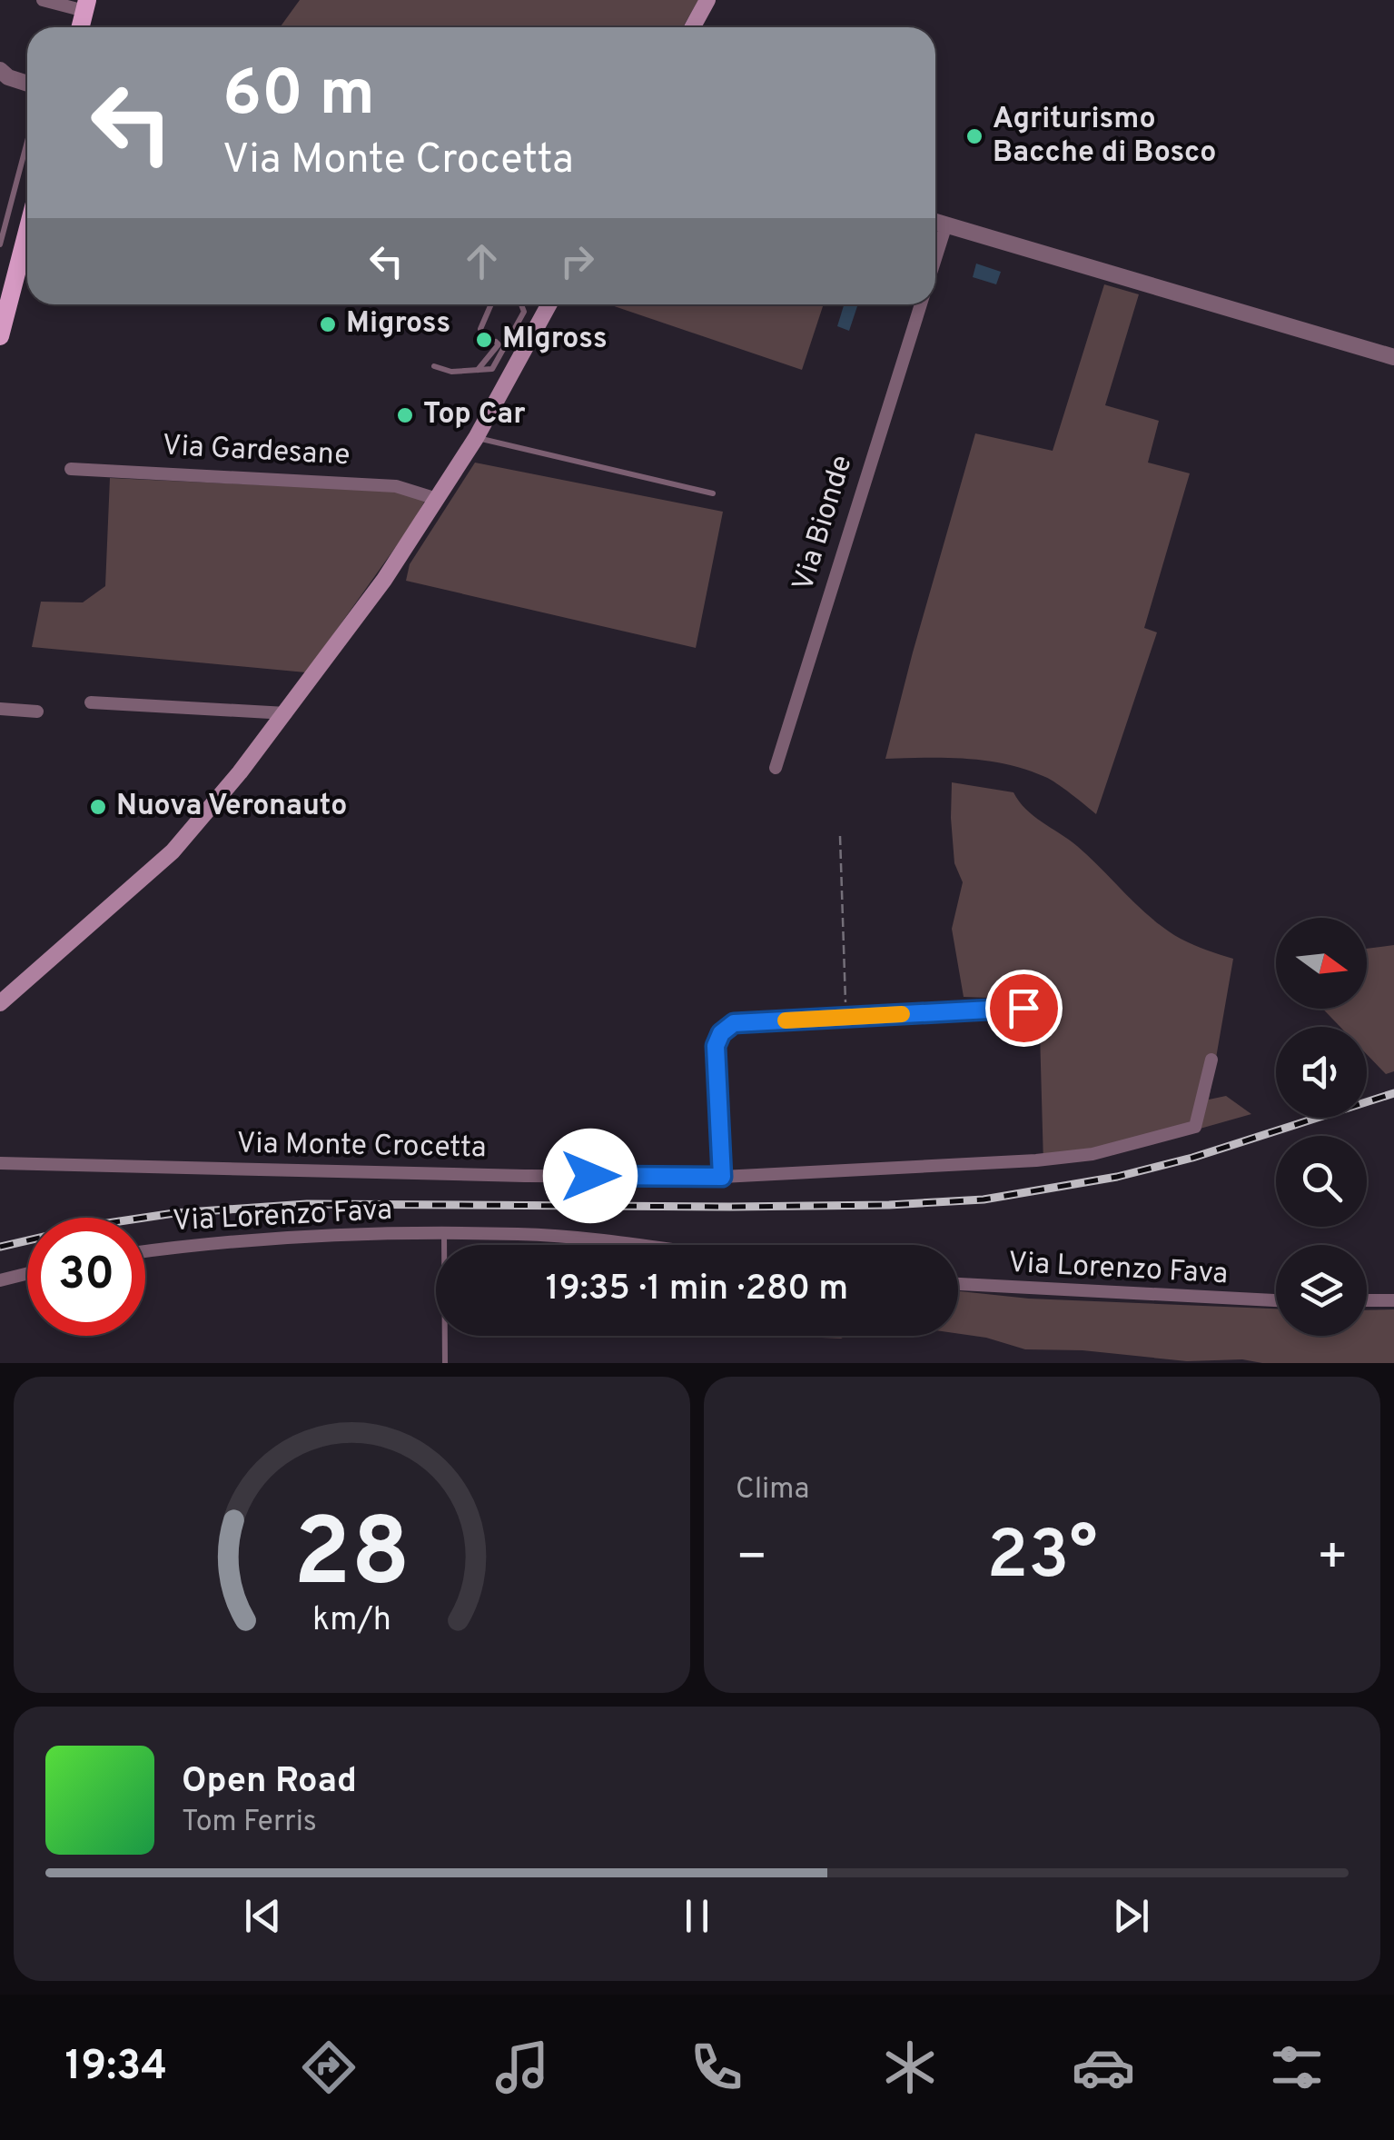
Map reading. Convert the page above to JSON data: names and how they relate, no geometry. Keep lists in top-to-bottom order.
{
  "streets": {
    "street": [
      "Via Gardesane",
      "Via Bionde",
      "Via Monte Crocetta",
      "Via Lorenzo Fava"
    ]
  },
  "places": [
    "Agriturismo Bacche di Bosco",
    "Migross",
    "MIgross",
    "Top Car",
    "Nuova Veronauto"
  ],
  "north": "right",
  "page": {
    "turn": ["60 m", "Via Monte Crocetta"],
    "limit": "30",
    "trip": "19:35 · 1 min · 280 m",
    "tile": "Clima",
    "heat": ["−", "23°", "+"],
    "song": ["Open Road", "Tom Ferris"],
    "tabs": "19:34",
    "gauge": ["28", "km/h"]
  }
}
